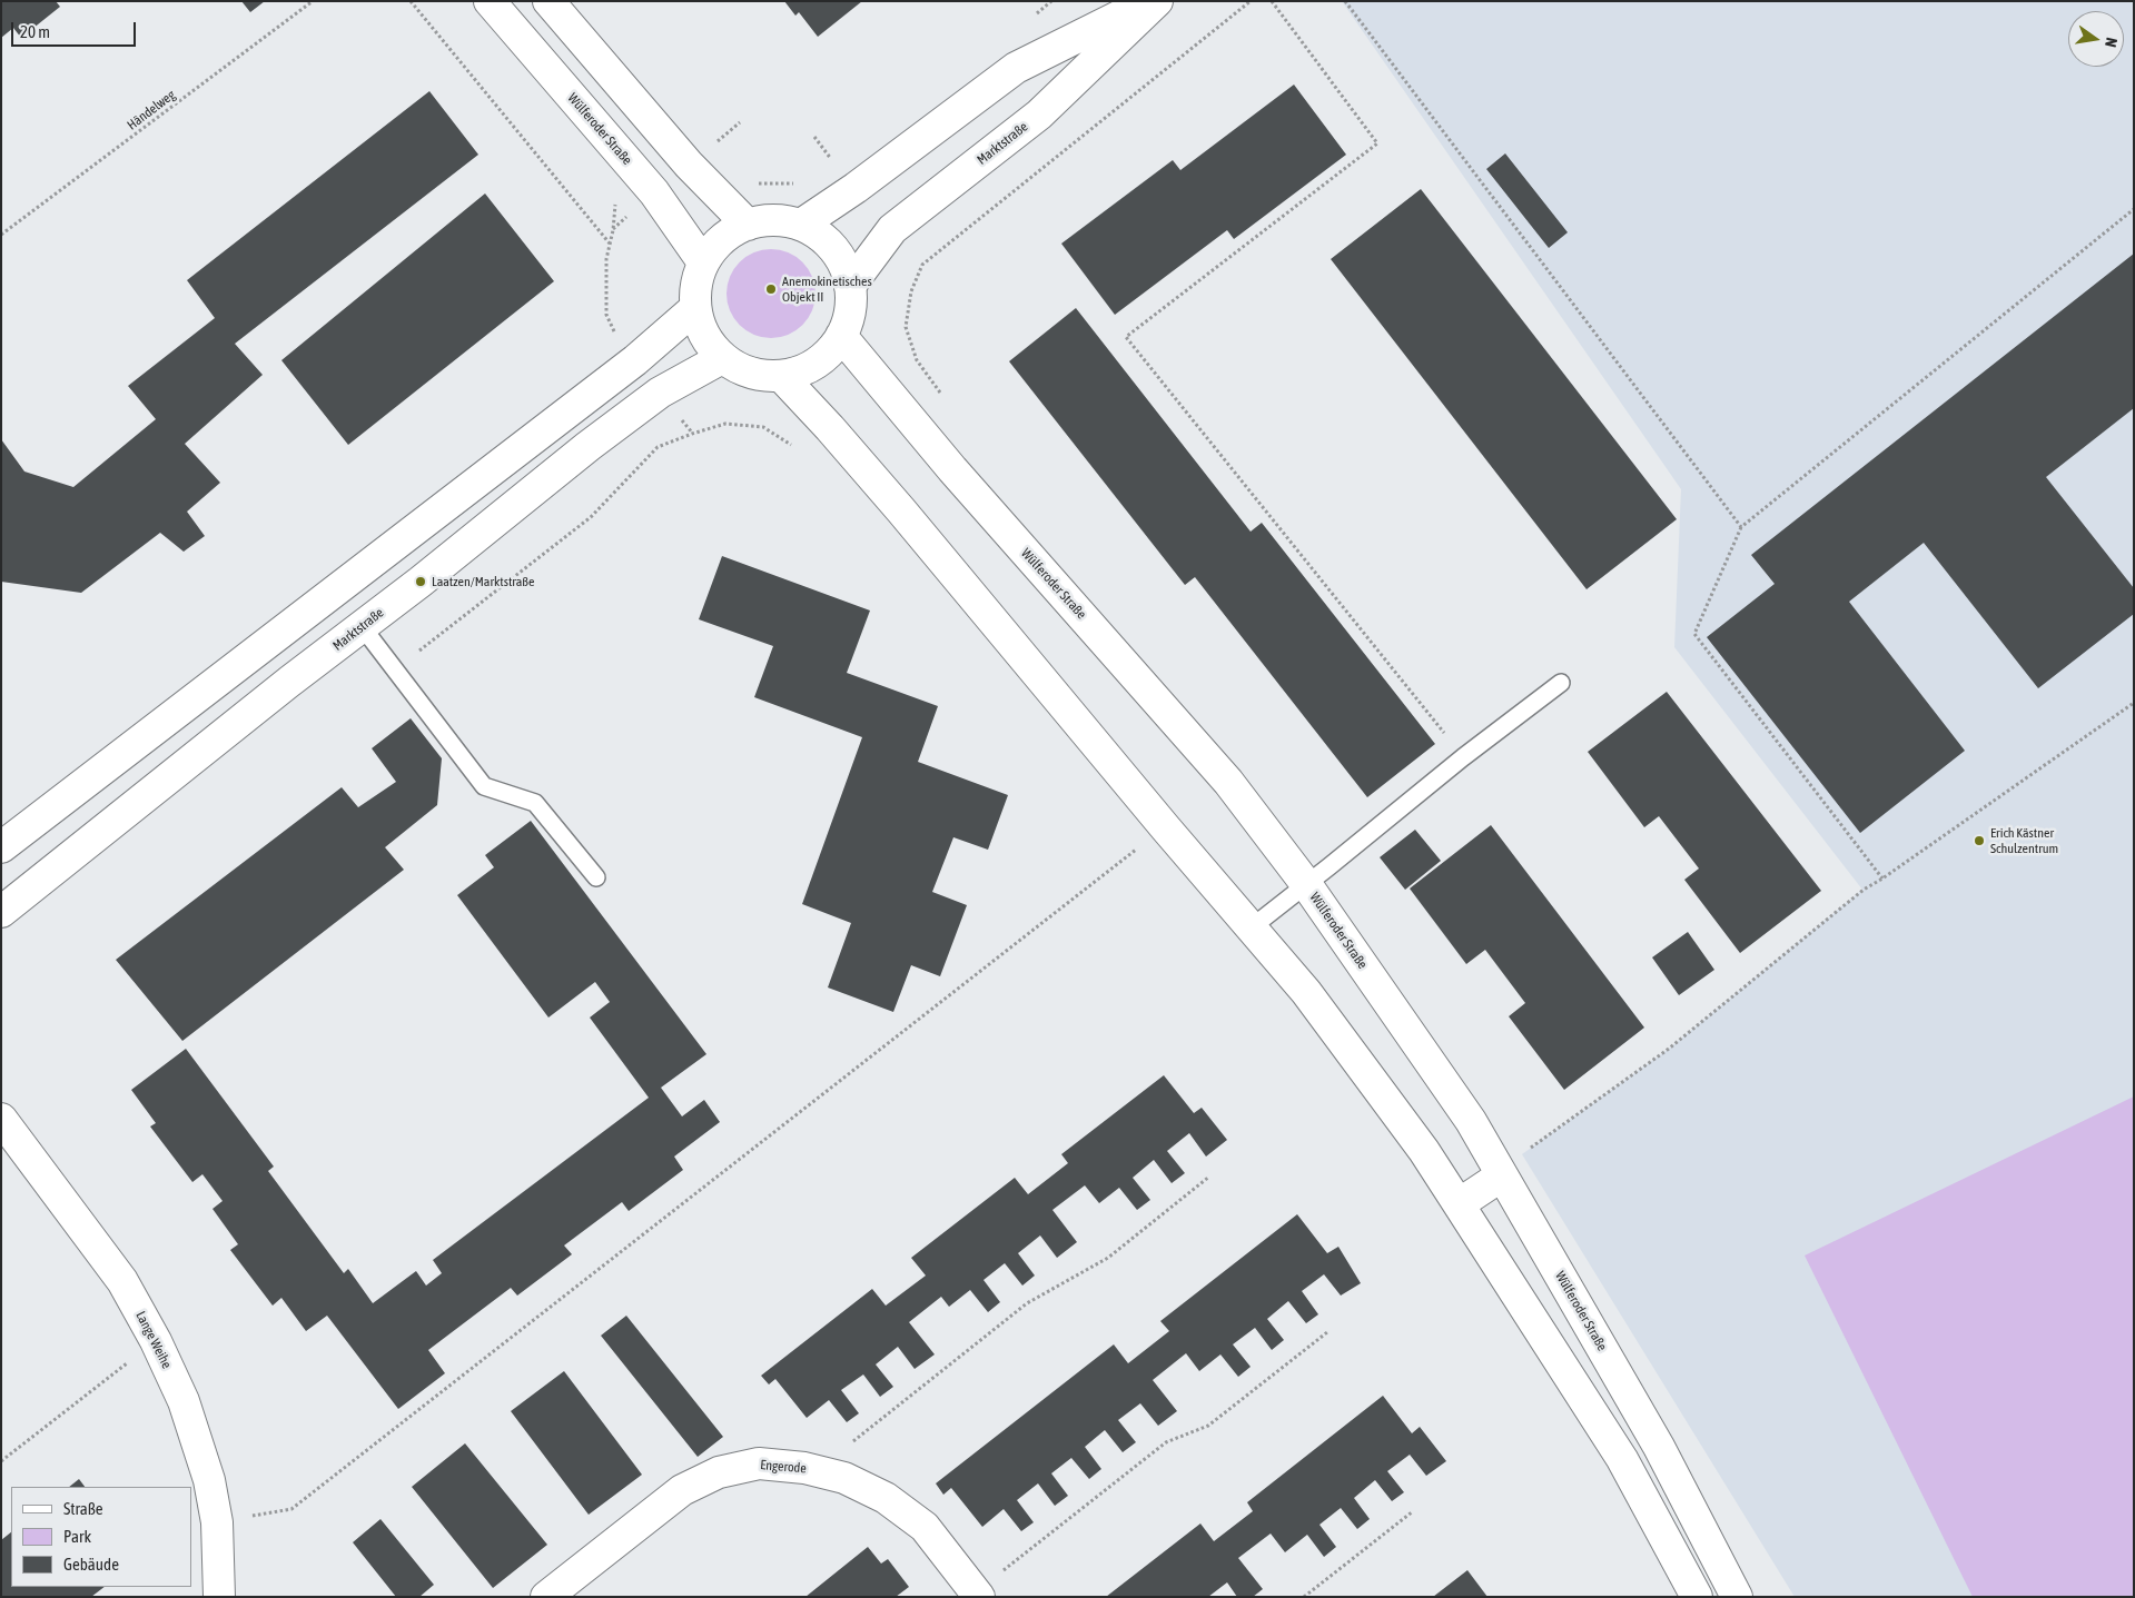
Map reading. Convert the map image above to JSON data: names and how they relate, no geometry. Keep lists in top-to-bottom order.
{
  "streets": {
    "street": [
      "Wülferoder Straße",
      "Marktstraße",
      "Lange Weihe",
      "Engerode"
    ],
    "path": ["Händelweg"]
  },
  "crossings": [
    ["Wülferoder Straße", "Marktstraße"]
  ],
  "places": ["Anemokinetisches Objekt II", "Laatzen/Marktstraße", "Erich Kästner Schulzentrum"],
  "legend": ["Straße", "Park", "Gebäude"],
  "scale_bar": "20 m",
  "north": "right"
}
